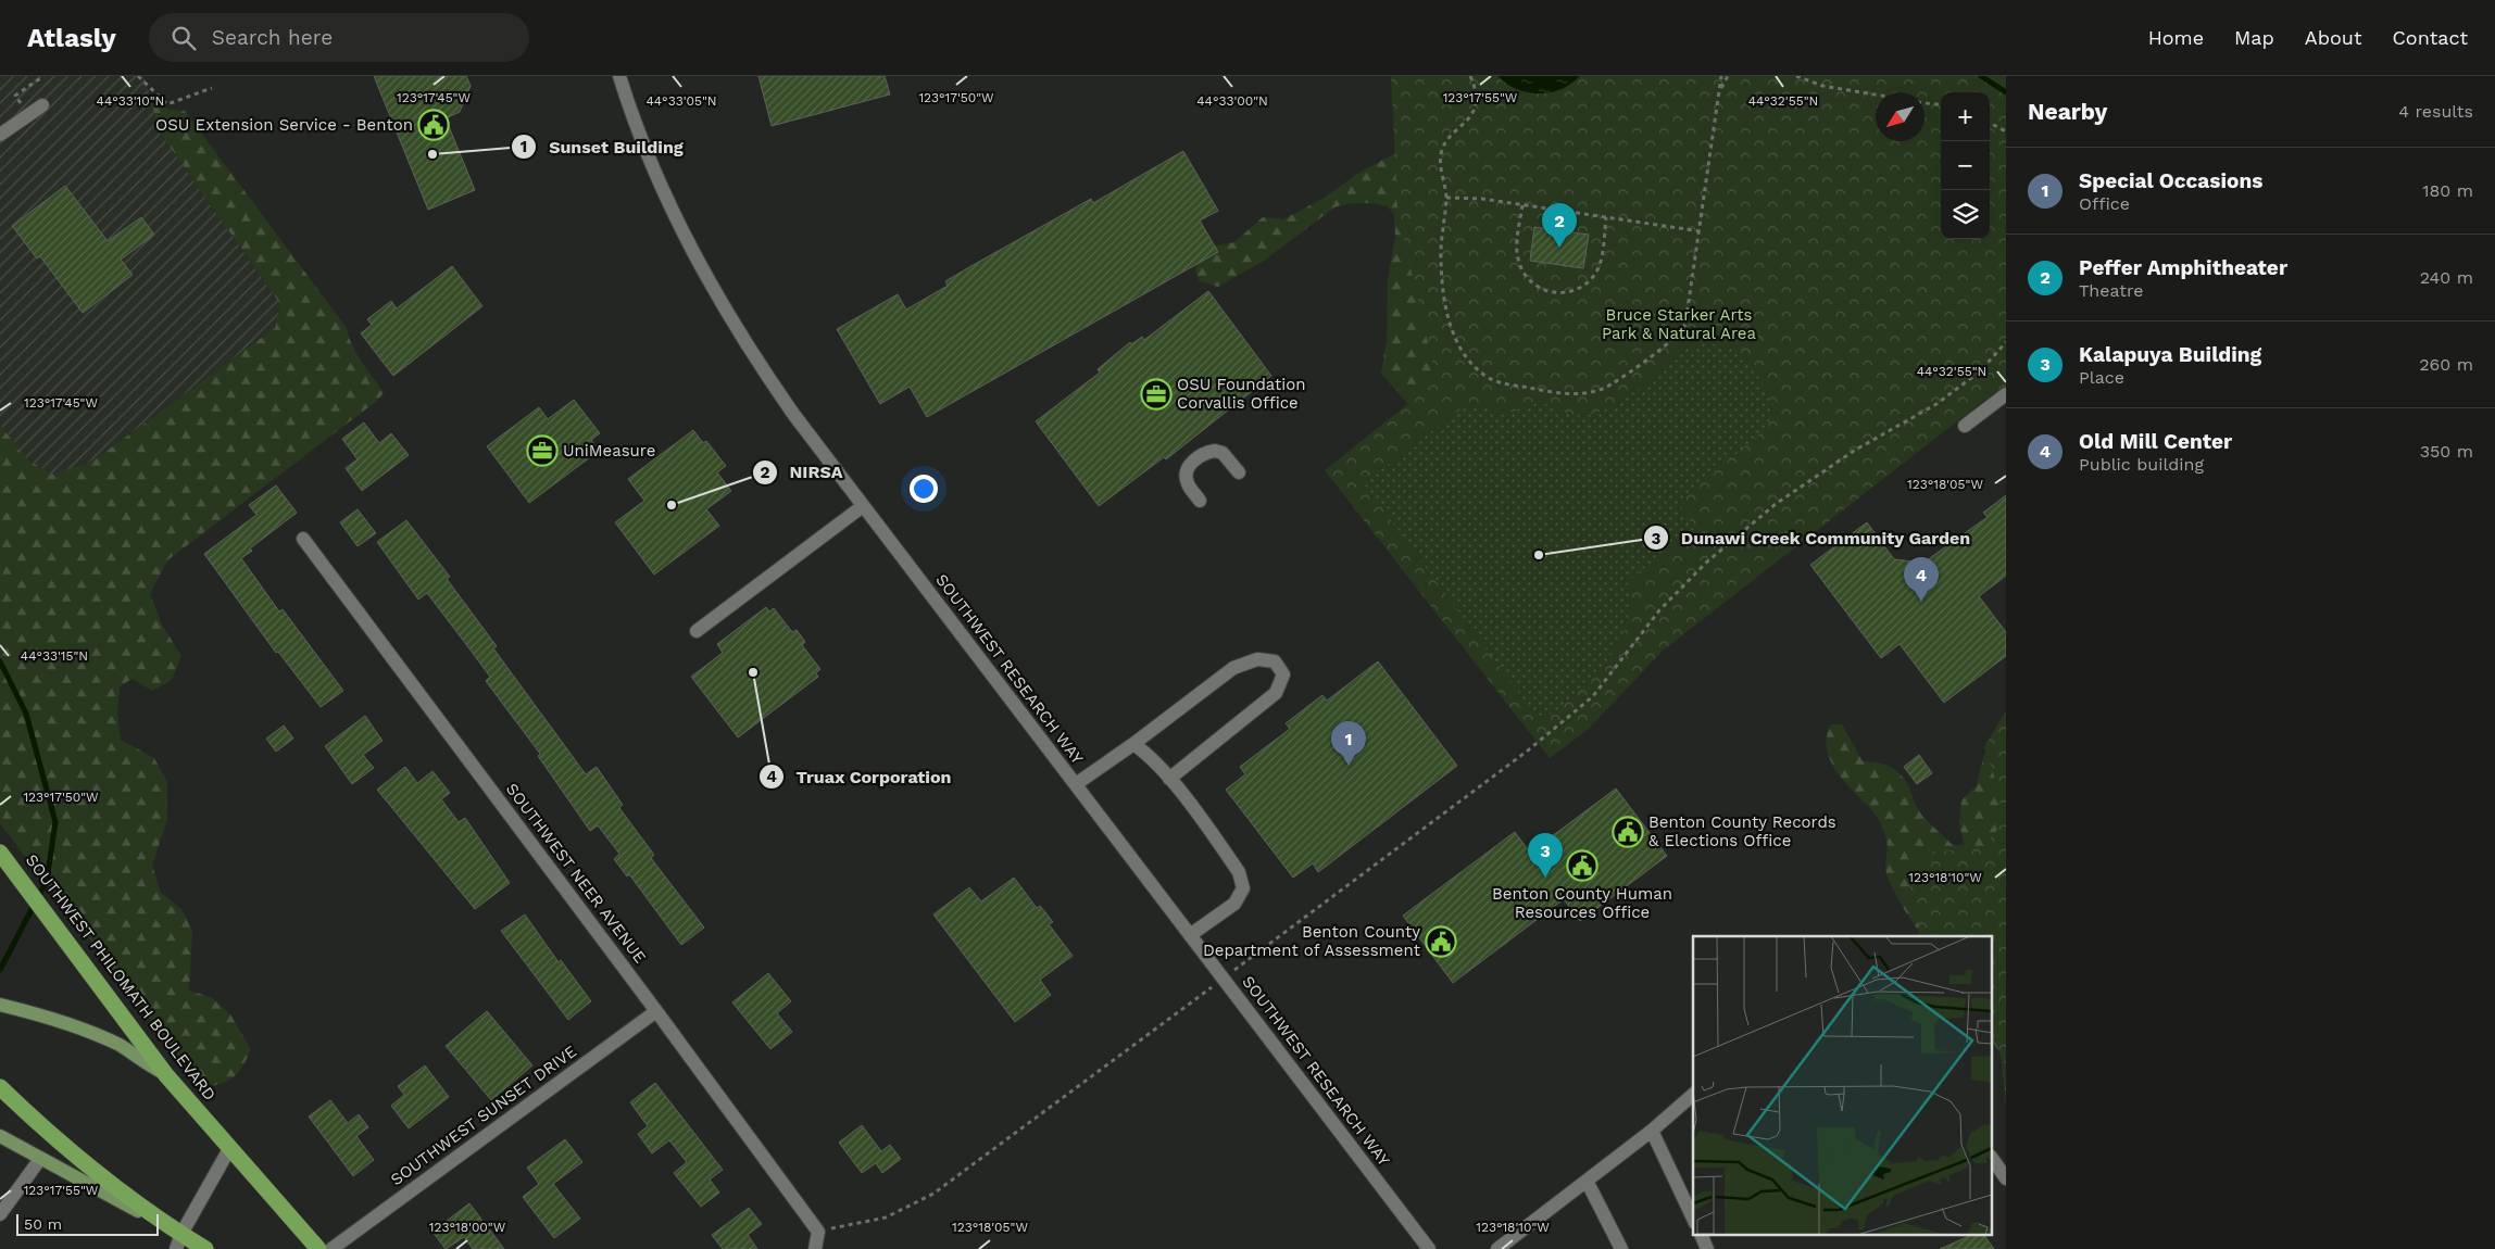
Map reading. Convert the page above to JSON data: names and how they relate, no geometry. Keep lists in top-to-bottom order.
{
  "streets": {
    "highway": ["SOUTHWEST PHILOMATH BOULEVARD"],
    "street": ["SOUTHWEST RESEARCH WAY", "SOUTHWEST NEER AVENUE", "SOUTHWEST SUNSET DRIVE"]
  },
  "crossings": [
    ["SOUTHWEST NEER AVENUE", "SOUTHWEST SUNSET DRIVE"]
  ],
  "parks": ["Bruce Starker Arts Park & Natural Area"],
  "places": {
    "public building": [
      "OSU Extension Service - Benton",
      "Benton County Records & Elections Office",
      "Benton County Human Resources Office",
      "Benton County Department of Assessment"
    ],
    "other": [
      "Sunset Building",
      "NIRSA",
      "Dunawi Creek Community Garden",
      "Truax Corporation"
    ],
    "office": ["OSU Foundation Corvallis Office", "UniMeasure"]
  },
  "scale_bar": "50 m",
  "north": "bottom left",
  "page": {
    "header": "Atlasly",
    "search": "Search here",
    "nav": [
      "Home",
      "Map",
      "About",
      "Contact"
    ],
    "heading": ["Nearby", "4 results"],
    "map_buttons": ["+", "−"],
    "list": [
      {
        "mark": "1",
        "name": "Special Occasions",
        "note": "Office",
        "value": "180 m"
      },
      {
        "mark": "2",
        "name": "Peffer Amphitheater",
        "note": "Theatre",
        "value": "240 m"
      },
      {
        "mark": "3",
        "name": "Kalapuya Building",
        "note": "Place",
        "value": "260 m"
      },
      {
        "mark": "4",
        "name": "Old Mill Center",
        "note": "Public building",
        "value": "350 m"
      }
    ],
    "pins": [
      "2",
      "4",
      "1",
      "3"
    ],
    "scale": "50 m"
  },
  "coordinates": [
    "123°17'45\"W",
    "123°17'50\"W",
    "123°17'55\"W",
    "44°33'10\"N",
    "44°33'05\"N",
    "44°33'00\"N",
    "44°32'55\"N",
    "123°18'05\"W",
    "44°33'15\"N",
    "123°18'10\"W",
    "123°18'00\"W"
  ]
}
